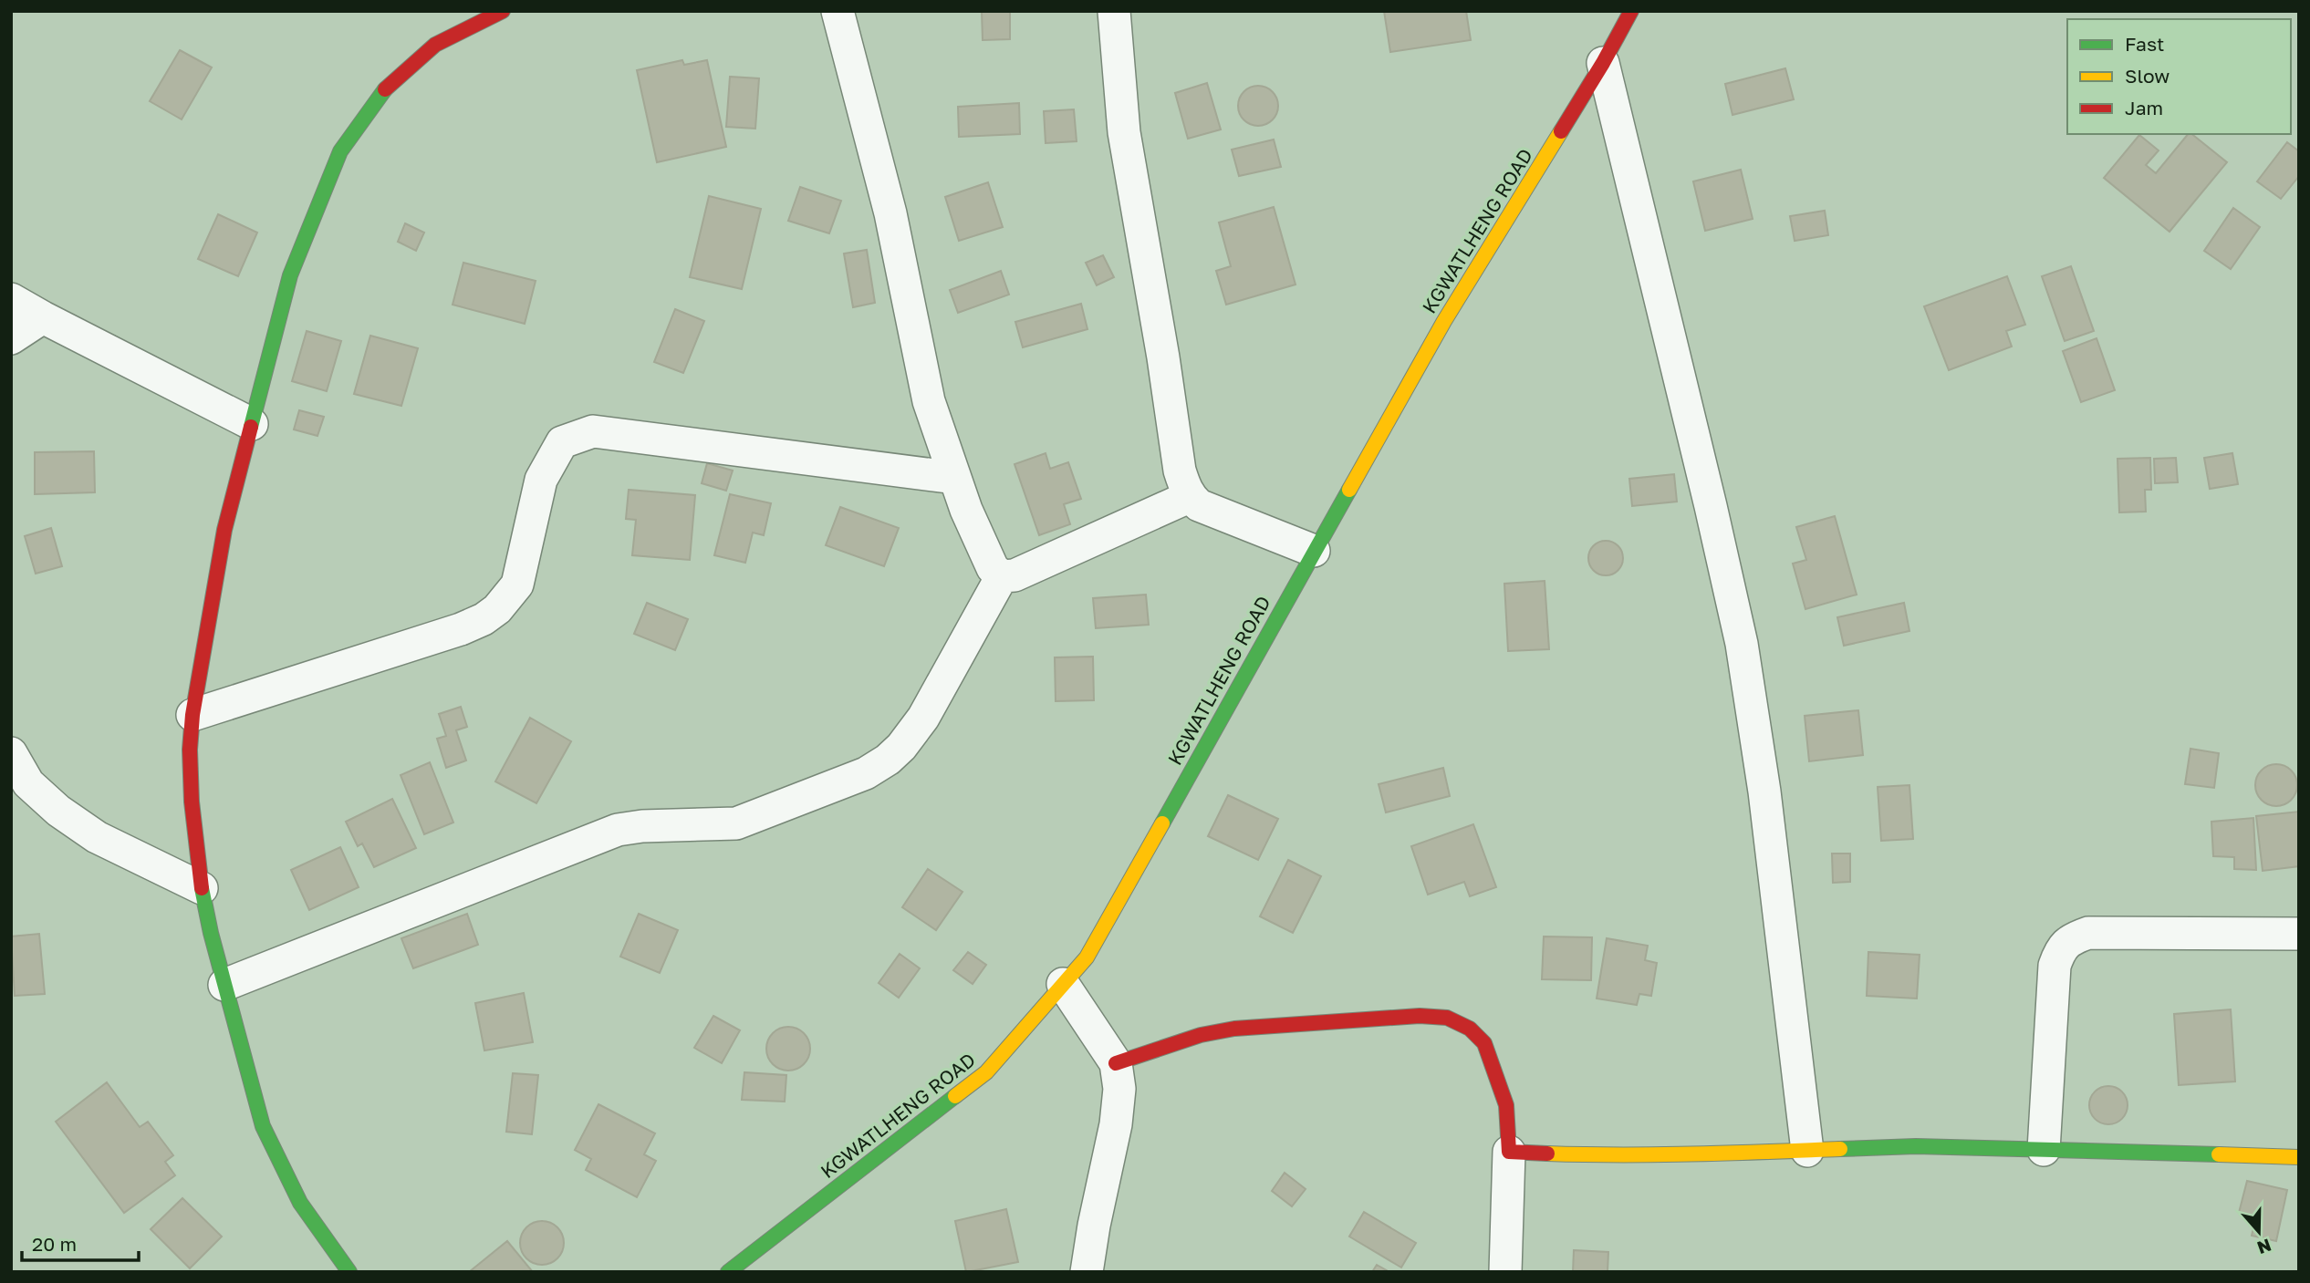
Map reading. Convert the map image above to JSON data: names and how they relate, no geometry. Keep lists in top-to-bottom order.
{
  "streets": {
    "street": ["KGWATLHENG ROAD"]
  },
  "legend": ["Fast", "Slow", "Jam"],
  "scale_bar": "20 m",
  "north": "bottom"
}
